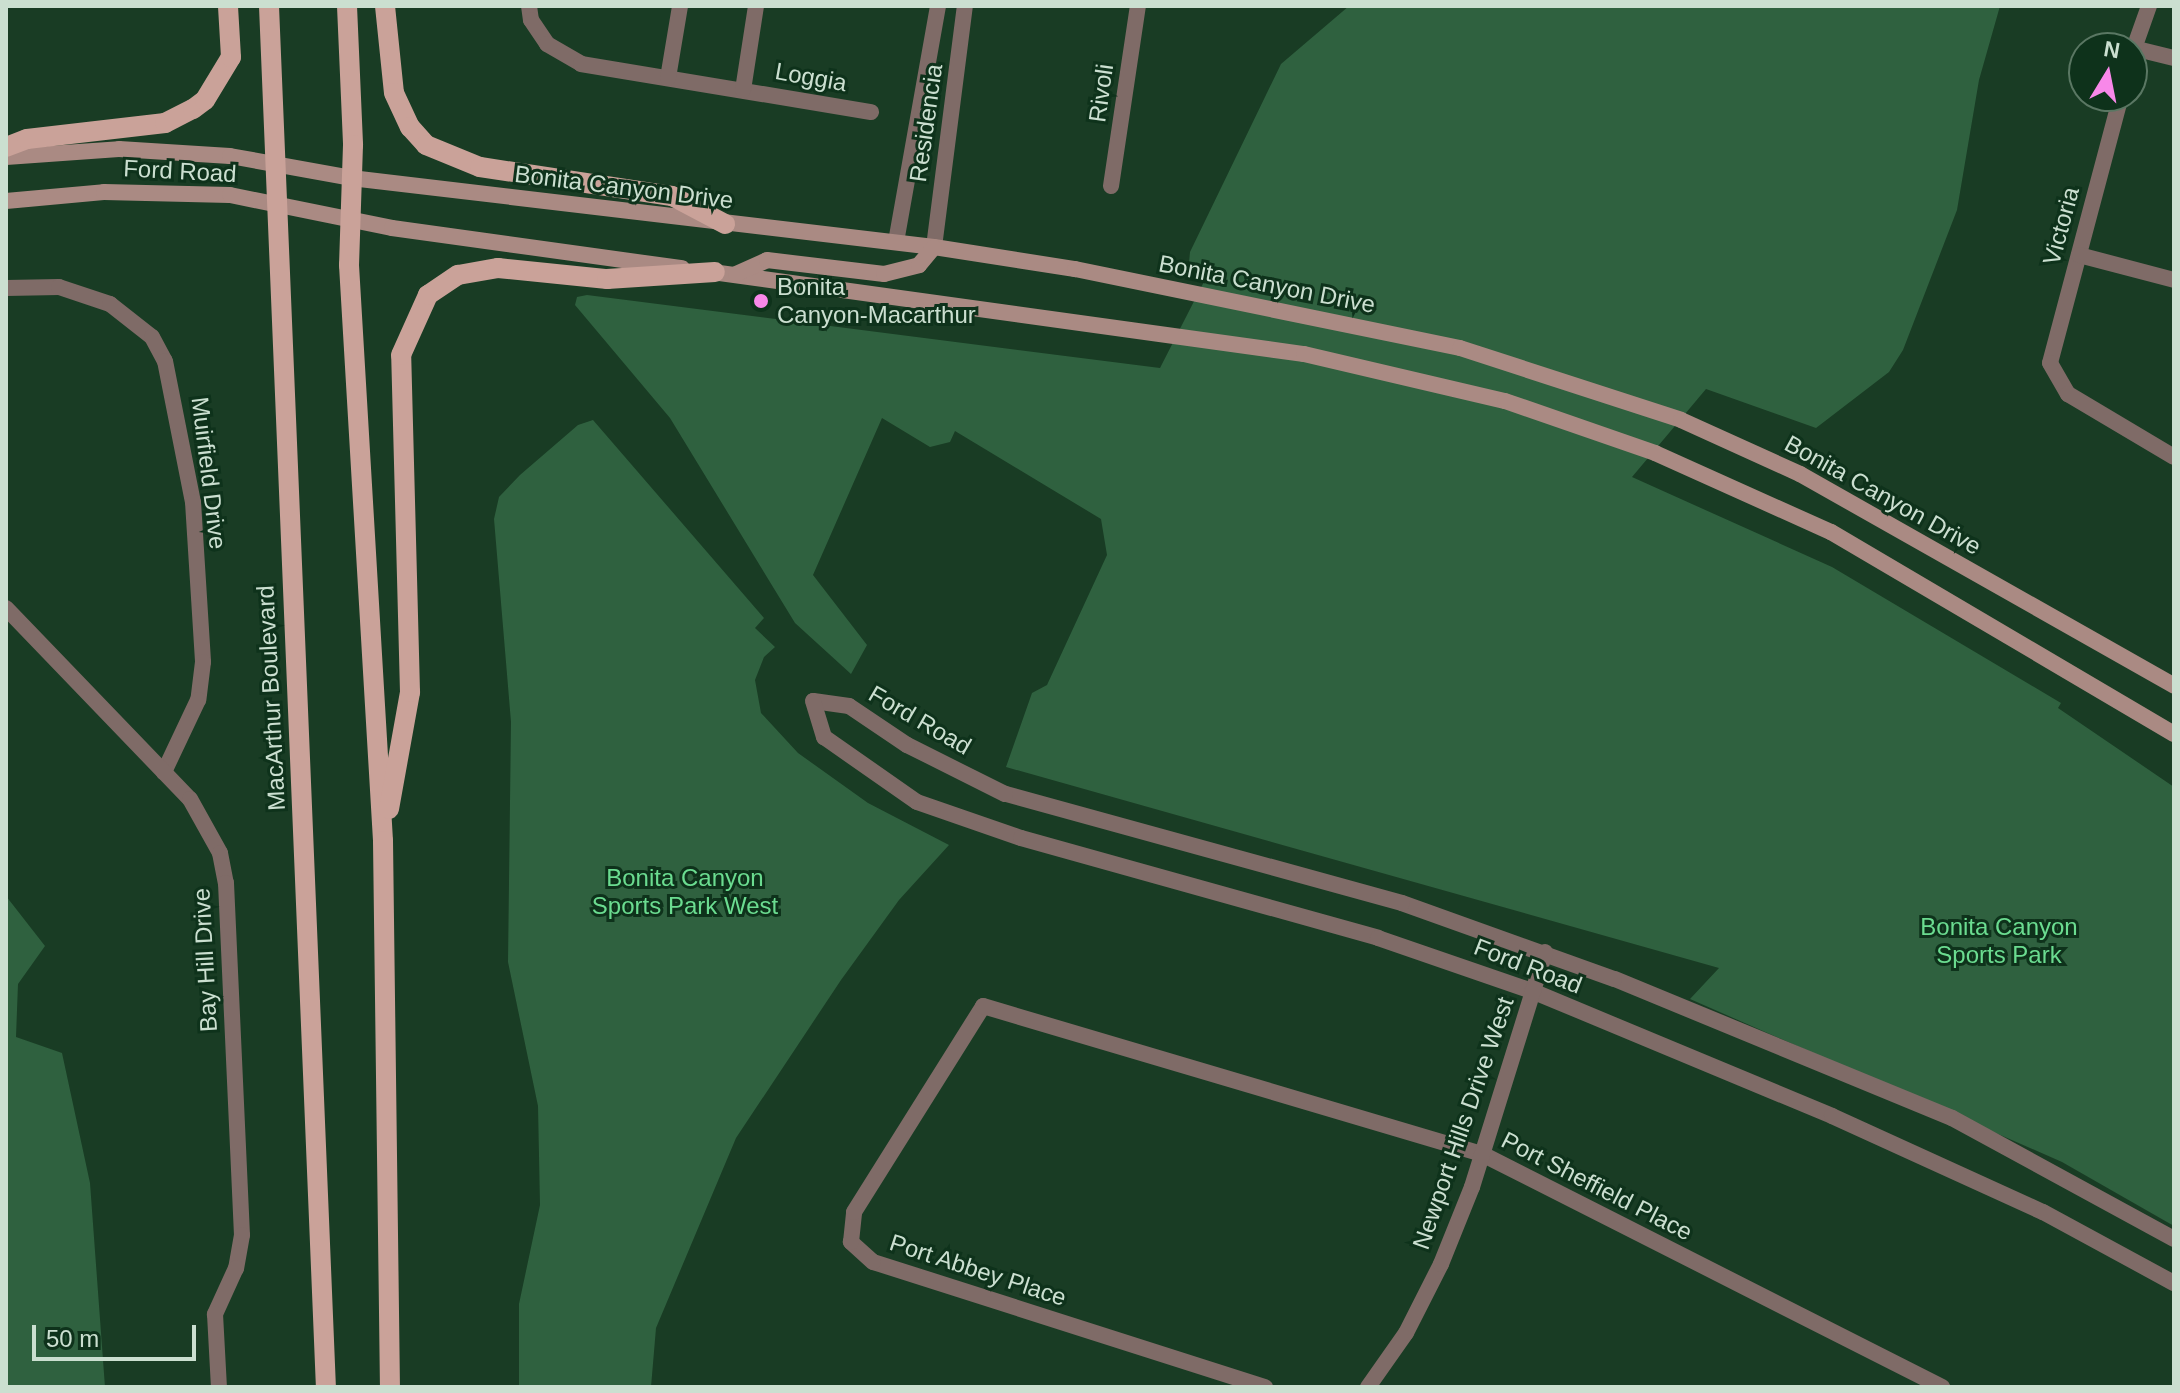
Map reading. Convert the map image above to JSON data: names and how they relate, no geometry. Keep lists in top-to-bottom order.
{
  "streets": {
    "main road": ["Ford Road", "Bonita Canyon Drive", "MacArthur Boulevard"],
    "street": [
      "Loggia",
      "Rivoli",
      "Residencia",
      "Victoria",
      "Muirfield Drive",
      "Bay Hill Drive",
      "Newport Hills Drive West",
      "Port Sheffield Place",
      "Port Abbey Place"
    ]
  },
  "crossings": [
    ["Residencia", "Bonita Canyon Drive"],
    ["Ford Road", "Bonita Canyon Drive"],
    ["Ford Road", "MacArthur Boulevard"],
    ["Ford Road", "Newport Hills Drive West"],
    ["Bonita Canyon Drive", "MacArthur Boulevard"],
    ["Muirfield Drive", "Bay Hill Drive"],
    ["Newport Hills Drive West", "Port Sheffield Place"],
    ["Port Sheffield Place", "Port Abbey Place"]
  ],
  "parks": ["Bonita Canyon Sports Park West", "Bonita Canyon Sports Park"],
  "places": ["Bonita Canyon-Macarthur"],
  "scale_bar": "50 m",
  "north": "top"
}
